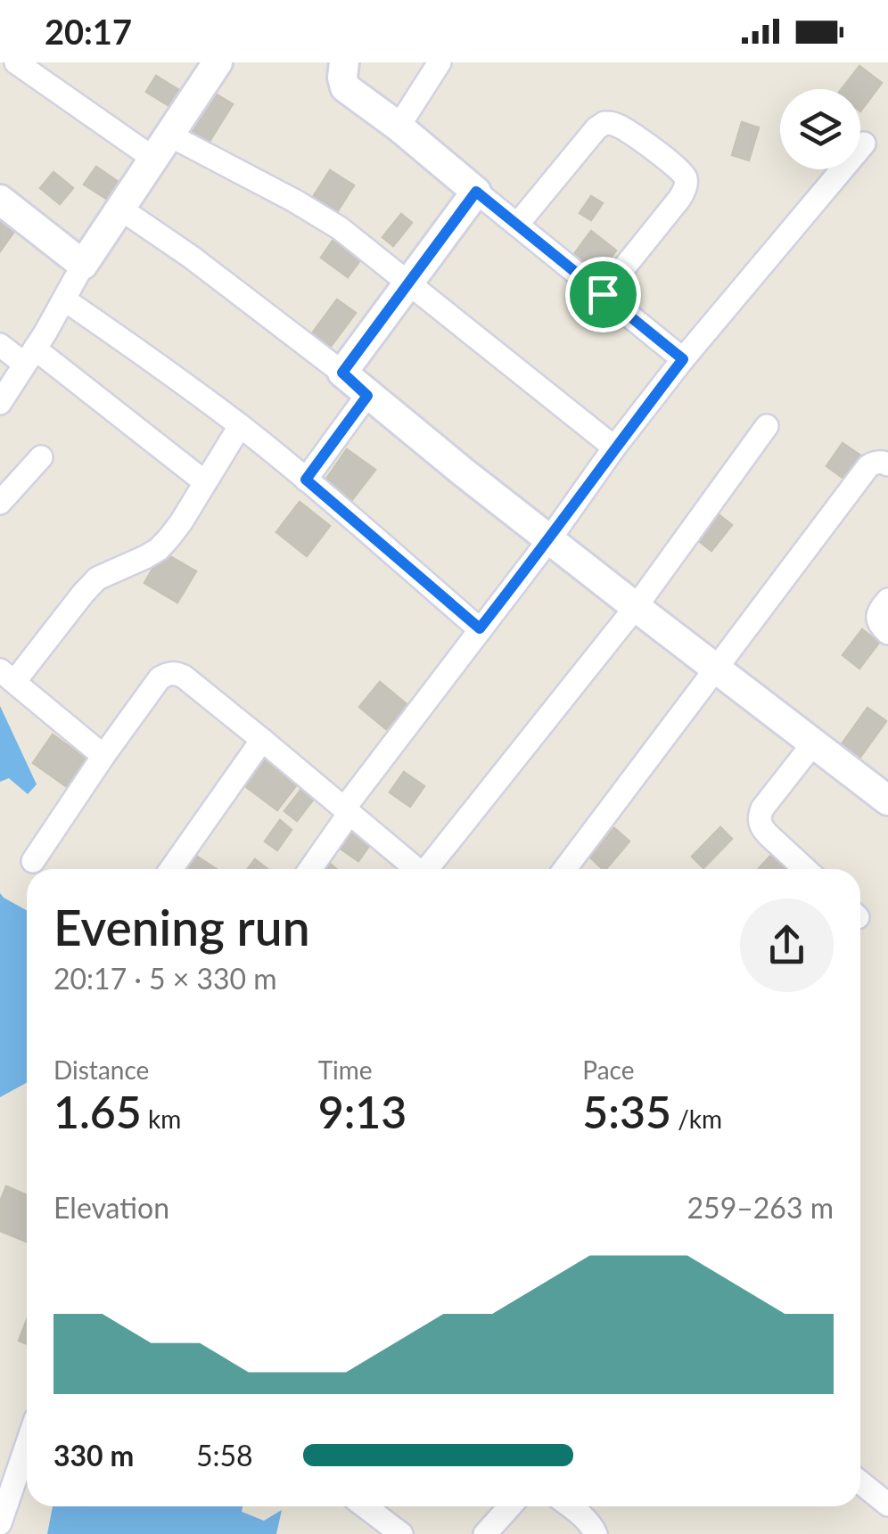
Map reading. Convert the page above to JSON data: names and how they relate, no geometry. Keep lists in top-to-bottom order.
{
  "page": {
    "status": "20:17",
    "heading": ["Evening run", "20:17 · 5 × 330 m"],
    "stats": [
      ["Distance", "1.65 km"],
      ["Time", "9:13"],
      ["Pace", "5:35 /km"]
    ],
    "chart": ["Elevation", "259–263 m"],
    "list": [
      {
        "name": "330 m",
        "note": "5:58"
      }
    ]
  }
}
